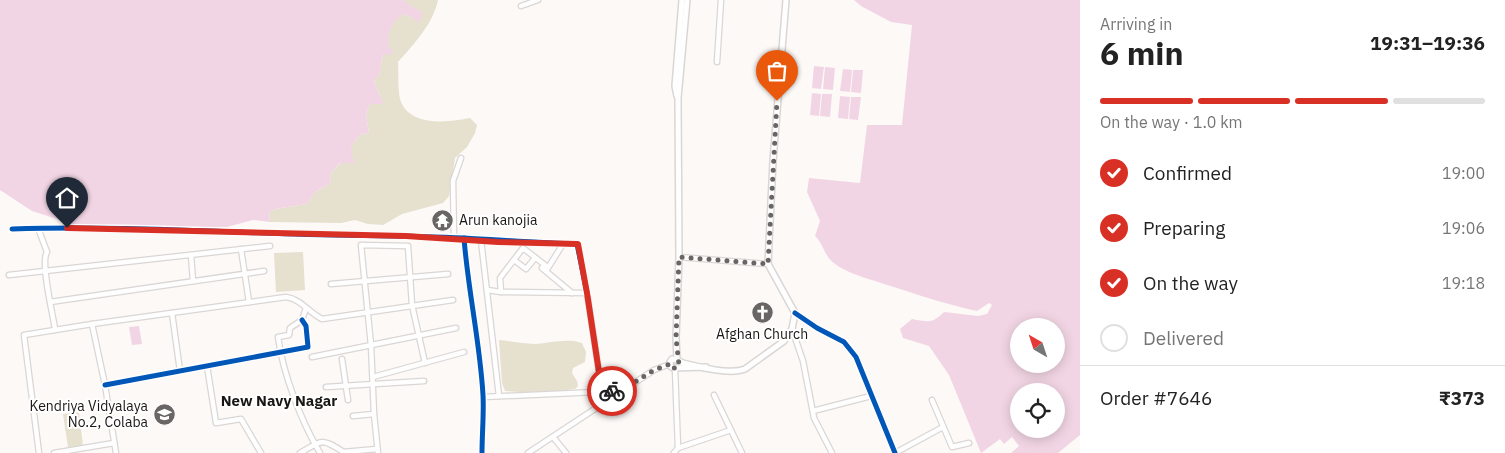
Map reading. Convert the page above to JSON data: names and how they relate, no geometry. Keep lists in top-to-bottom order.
{
  "districts": ["New Navy Nagar"],
  "places": {
    "temple": ["Arun kanojia"],
    "church": ["Afghan Church"],
    "school or university": ["Kendriya Vidyalaya No.2, Colaba"]
  },
  "north": "top left",
  "page": {
    "heading": ["6 min", "Arriving in", "19:31–19:36"],
    "panel": ["Order #7646", "₹373"],
    "bar": "On the way · 1.0 km",
    "list": [
      ["Confirmed", "19:00"],
      ["Preparing", "19:06"],
      ["On the way", "19:18"],
      "Delivered"
    ]
  }
}
